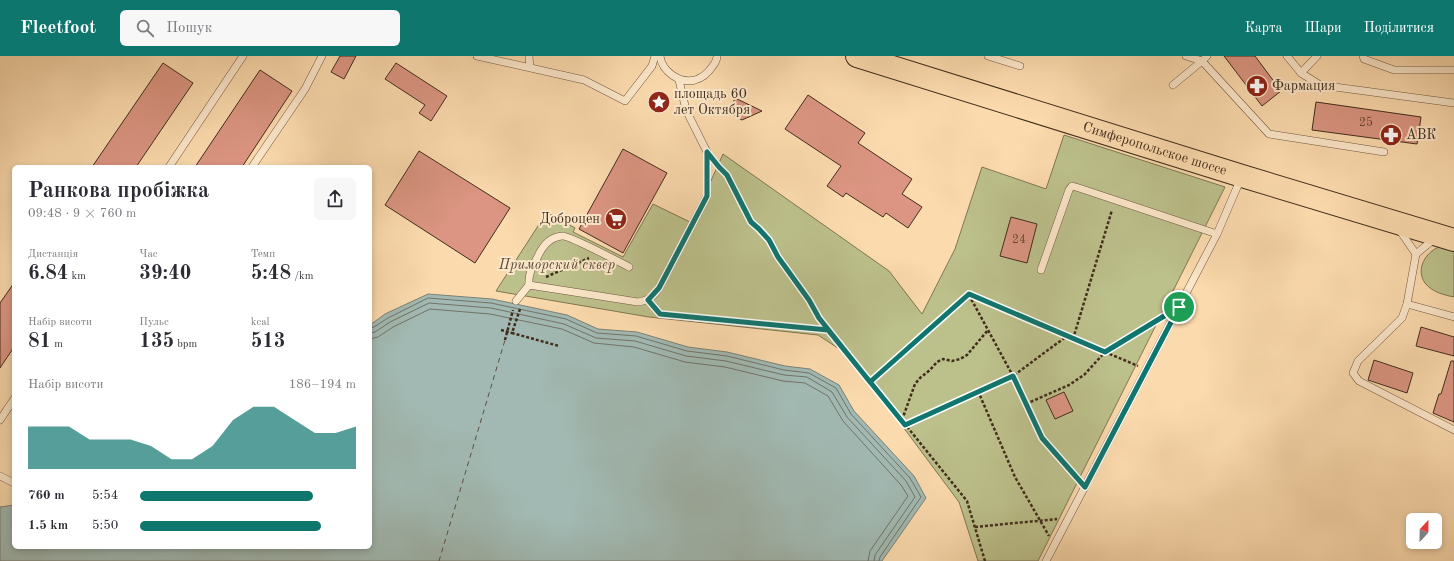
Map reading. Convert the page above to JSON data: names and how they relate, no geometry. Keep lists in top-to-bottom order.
{
  "streets": {
    "main road": ["Симферопольское шоссе"]
  },
  "parks": ["Приморский сквер"],
  "places": {
    "pharmacy": ["Фармация", "АВК"],
    "place": ["площадь 60 лет Октября"],
    "supermarket": ["Доброцен"]
  },
  "house_numbers": ["25", "24"],
  "north": "top",
  "page": {
    "header": "Fleetfoot",
    "search": "Пошук",
    "nav": ["Карта", "Шари", "Поділитися"],
    "heading": ["Ранкова пробіжка", "09:48 · 9 × 760 m"],
    "stats": [
      ["Дистанція", "6.84 km"],
      ["Час", "39:40"],
      ["Темп", "5:48 /km"],
      ["Набір висоти", "81 m"],
      ["Пульс", "135 bpm"],
      ["kcal", "513"]
    ],
    "chart": ["Набір висоти", "186–194 m"],
    "list": [
      {
        "name": "760 m",
        "note": "5:54"
      },
      {
        "name": "1.5 km",
        "note": "5:50"
      }
    ]
  }
}
